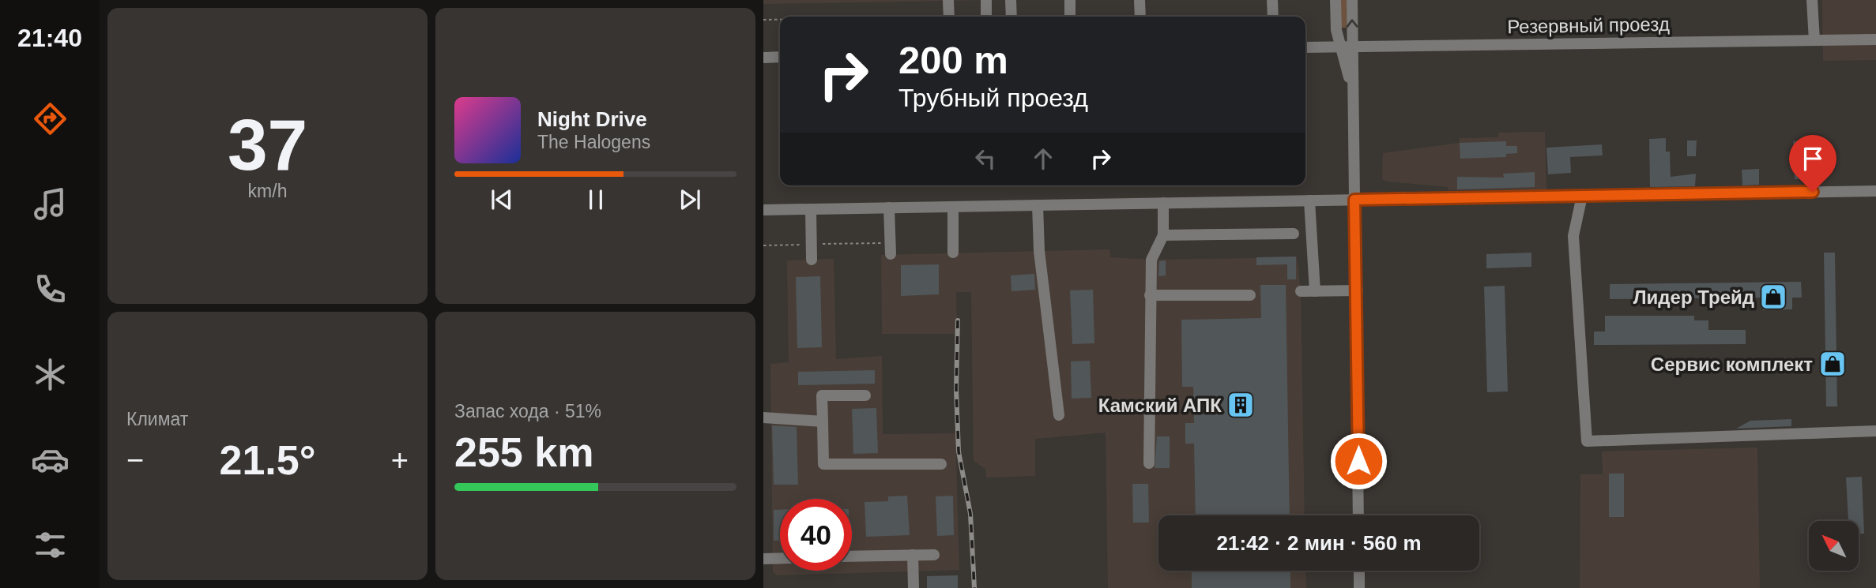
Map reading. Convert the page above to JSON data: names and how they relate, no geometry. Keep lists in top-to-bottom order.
{
  "streets": {
    "street": ["Резервный проезд"]
  },
  "places": {
    "shop": ["Лидер Трейд", "Сервис комплект"],
    "building": ["Камский АПК"]
  },
  "north": "top left",
  "page": {
    "tabs": "21:40",
    "tile": [
      ["37", "km/h"],
      "Климат",
      ["Запас хода · 51%", "255 km"]
    ],
    "turn": ["200 m", "Трубный проезд"],
    "song": ["Night Drive", "The Halogens"],
    "heat": ["−", "21.5°", "+"],
    "limit": "40",
    "trip": "21:42 · 2 мин · 560 m"
  }
}
